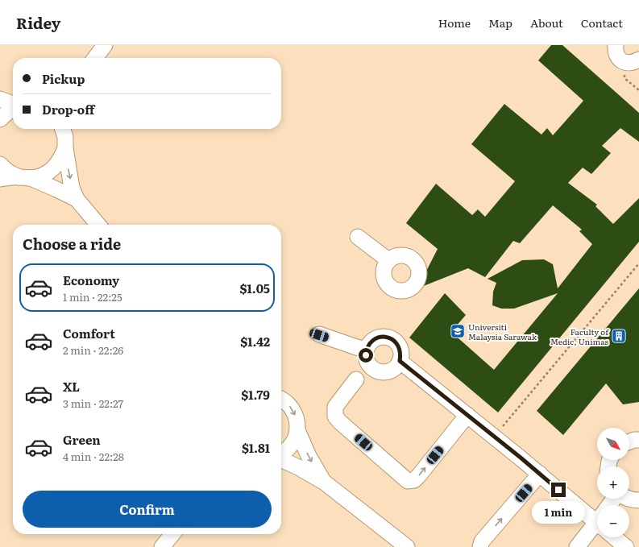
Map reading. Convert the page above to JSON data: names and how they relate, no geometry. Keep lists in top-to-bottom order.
{
  "places": {
    "school or university": ["Universiti Malaysia Sarawak"],
    "building": ["Faculty of Medic, Unimas"]
  },
  "north": "bottom right",
  "page": {
    "header": "Ridey",
    "nav": [
      "Home",
      "Map",
      "About",
      "Contact"
    ],
    "banner": ["Pickup", "Drop-off"],
    "heading": "Choose a ride",
    "list": [
      {
        "name": "Economy",
        "note": "1 min · 22:25",
        "value": "$1.05"
      },
      {
        "name": "Comfort",
        "note": "2 min · 22:26",
        "value": "$1.42"
      },
      {
        "name": "XL",
        "note": "3 min · 22:27",
        "value": "$1.79"
      },
      {
        "name": "Green",
        "note": "4 min · 22:28",
        "value": "$1.81"
      }
    ],
    "map_buttons": ["+", "−"],
    "buttons": "Confirm",
    "bubble": "1 min"
  }
}
